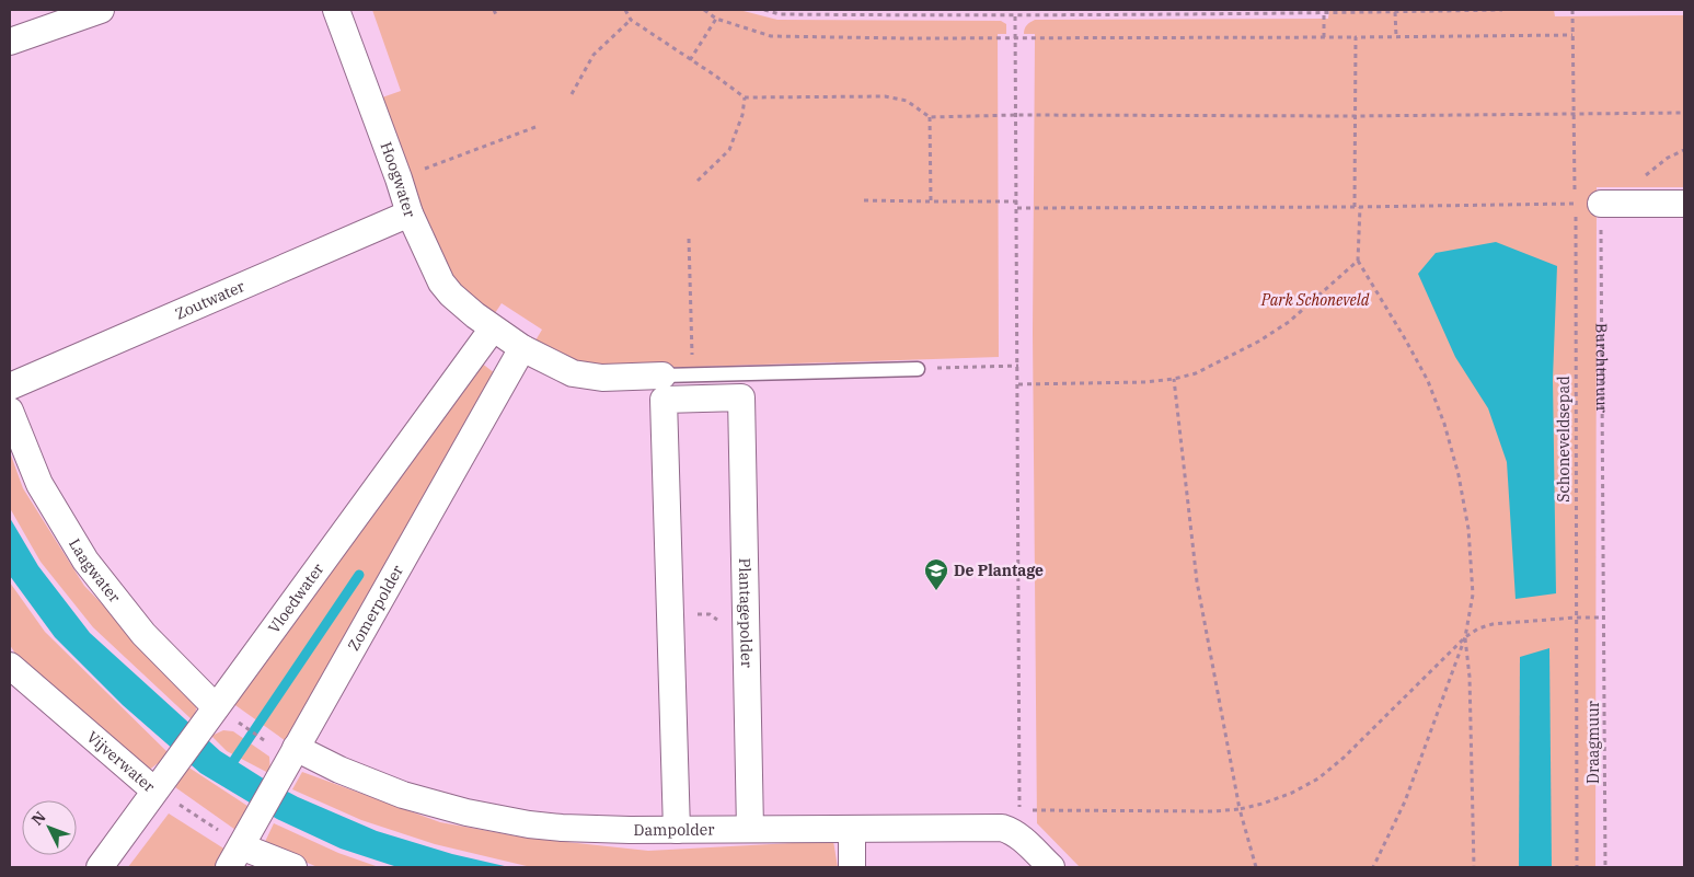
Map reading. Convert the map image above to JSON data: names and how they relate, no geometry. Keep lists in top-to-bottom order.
{
  "streets": {
    "street": [
      "Hoogwater",
      "Zoutwater",
      "Laagwater",
      "Vloedwater",
      "Zomerpolder",
      "Plantagepolder",
      "Vijverwater",
      "Dampolder"
    ],
    "path": ["Burchtmuur", "Schoneveldsepad", "Draagmuur"]
  },
  "crossings": [
    ["Hoogwater", "Zoutwater"],
    ["Hoogwater", "Vloedwater"],
    ["Burchtmuur", "Schoneveldsepad"],
    ["Burchtmuur", "Draagmuur"],
    ["Laagwater", "Vloedwater"],
    ["Vloedwater", "Vijverwater"],
    ["Zomerpolder", "Vijverwater"],
    ["Zomerpolder", "Dampolder"],
    ["Plantagepolder", "Dampolder"]
  ],
  "parks": ["Park Schoneveld"],
  "places": {
    "school or university": ["De Plantage"]
  },
  "north": "top left"
}
